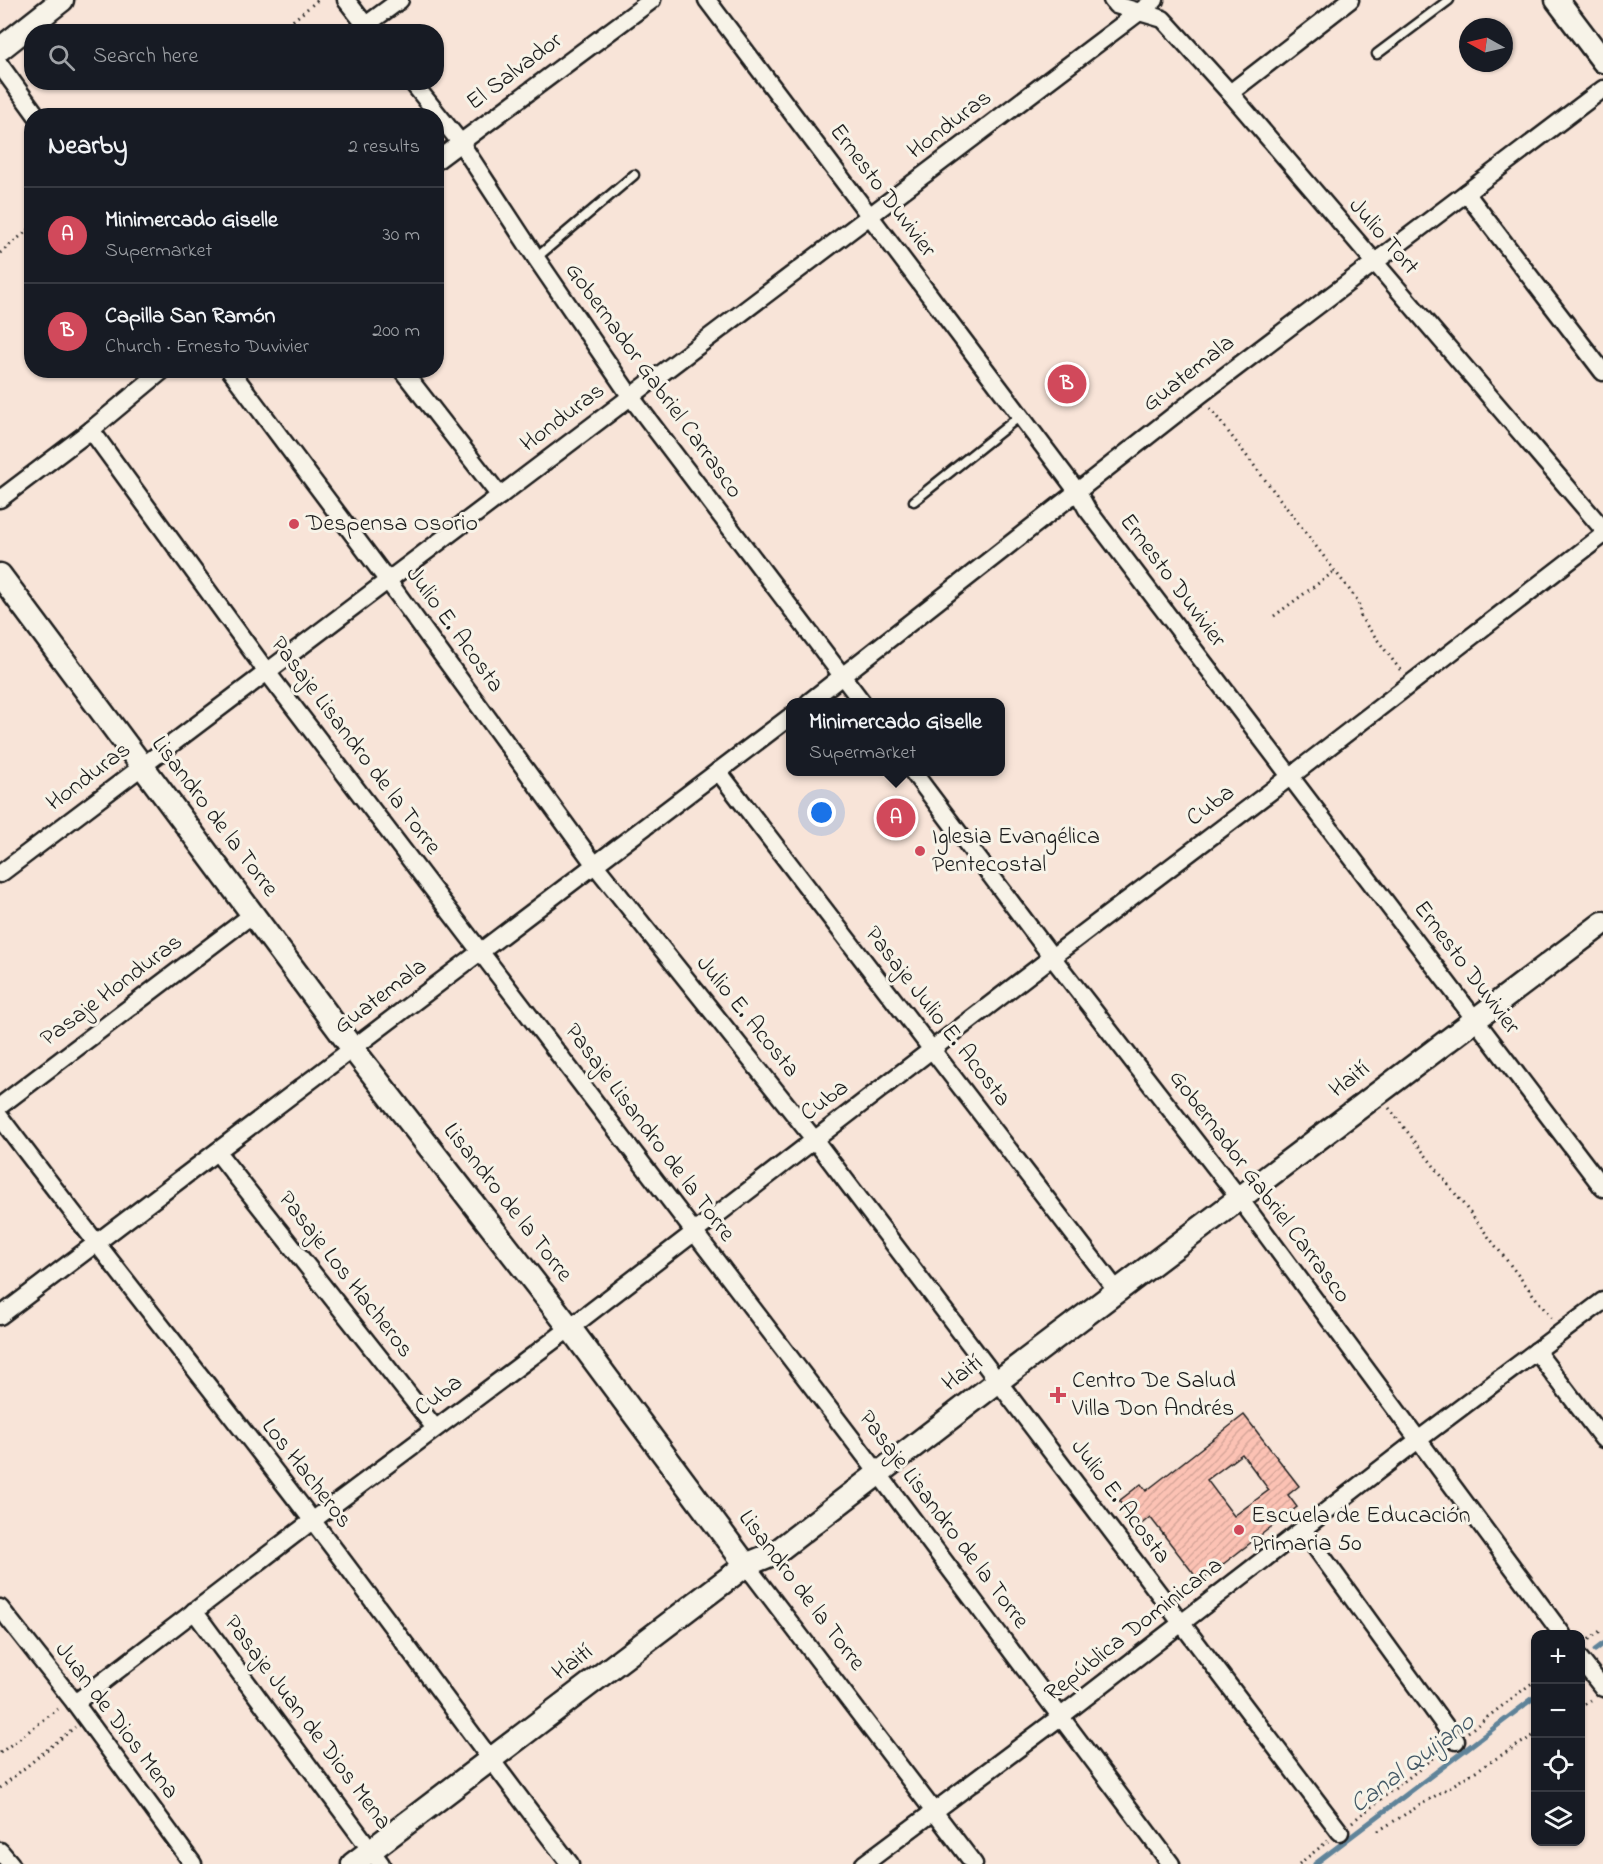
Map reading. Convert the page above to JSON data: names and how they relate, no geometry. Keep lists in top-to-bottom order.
{
  "streets": {
    "street": [
      "El Salvador",
      "Honduras",
      "Ernesto Duvivier",
      "Julio Tort",
      "Guatemala",
      "Gobernador Gabriel Carrasco",
      "Julio E. Acosta",
      "Pasaje Lisandro de la Torre",
      "Cuba",
      "Lisandro de la Torre",
      "Pasaje Honduras",
      "Pasaje Julio E. Acosta",
      "Haití",
      "Pasaje Los Hacheros",
      "Los Hacheros",
      "República Dominicana",
      "Juan de Dios Mena",
      "Pasaje Juan de Dios Mena"
    ]
  },
  "crossings": [
    ["El Salvador", "Gobernador Gabriel Carrasco"],
    ["Honduras", "Ernesto Duvivier"],
    ["Honduras", "Julio Tort"],
    ["Honduras", "Gobernador Gabriel Carrasco"],
    ["Honduras", "Julio E. Acosta"],
    ["Honduras", "Pasaje Lisandro de la Torre"],
    ["Honduras", "Lisandro de la Torre"],
    ["Ernesto Duvivier", "Guatemala"],
    ["Ernesto Duvivier", "Cuba"],
    ["Ernesto Duvivier", "Haití"],
    ["Julio Tort", "Guatemala"],
    ["Guatemala", "Gobernador Gabriel Carrasco"],
    ["Guatemala", "Julio E. Acosta"],
    ["Guatemala", "Pasaje Lisandro de la Torre"],
    ["Guatemala", "Lisandro de la Torre"],
    ["Guatemala", "Pasaje Julio E. Acosta"],
    ["Guatemala", "Pasaje Los Hacheros"],
    ["Guatemala", "Los Hacheros"],
    ["Gobernador Gabriel Carrasco", "Cuba"],
    ["Gobernador Gabriel Carrasco", "Haití"],
    ["Gobernador Gabriel Carrasco", "República Dominicana"],
    ["Julio E. Acosta", "Cuba"],
    ["Julio E. Acosta", "Haití"],
    ["Julio E. Acosta", "República Dominicana"],
    ["Pasaje Lisandro de la Torre", "Cuba"],
    ["Pasaje Lisandro de la Torre", "Haití"],
    ["Pasaje Lisandro de la Torre", "República Dominicana"],
    ["Cuba", "Lisandro de la Torre"],
    ["Cuba", "Pasaje Julio E. Acosta"],
    ["Cuba", "Pasaje Los Hacheros"],
    ["Cuba", "Los Hacheros"],
    ["Cuba", "Juan de Dios Mena"],
    ["Cuba", "Pasaje Juan de Dios Mena"],
    ["Lisandro de la Torre", "Pasaje Honduras"],
    ["Lisandro de la Torre", "Haití"],
    ["Lisandro de la Torre", "República Dominicana"],
    ["Pasaje Julio E. Acosta", "Haití"],
    ["Haití", "Los Hacheros"],
    ["Haití", "Pasaje Juan de Dios Mena"]
  ],
  "water": ["Canal Quijano"],
  "places": {
    "other": ["Despensa Osorio", "Iglesia Evangélica Pentecostal", "Escuela de Educación Primaria 50"],
    "health": ["Centro De Salud Villa Don Andrés"]
  },
  "north": "left",
  "page": {
    "search": "Search here",
    "heading": ["Nearby", "2 results"],
    "list": [
      {
        "mark": "A",
        "name": "Minimercado Giselle",
        "note": "Supermarket",
        "value": "30 m"
      },
      {
        "mark": "B",
        "name": "Capilla San Ramón",
        "note": "Church · Ernesto Duvivier",
        "value": "200 m"
      }
    ],
    "pins": ["B", "A"],
    "popup": ["Minimercado Giselle", "Supermarket"],
    "map_buttons": ["+", "−"]
  }
}
